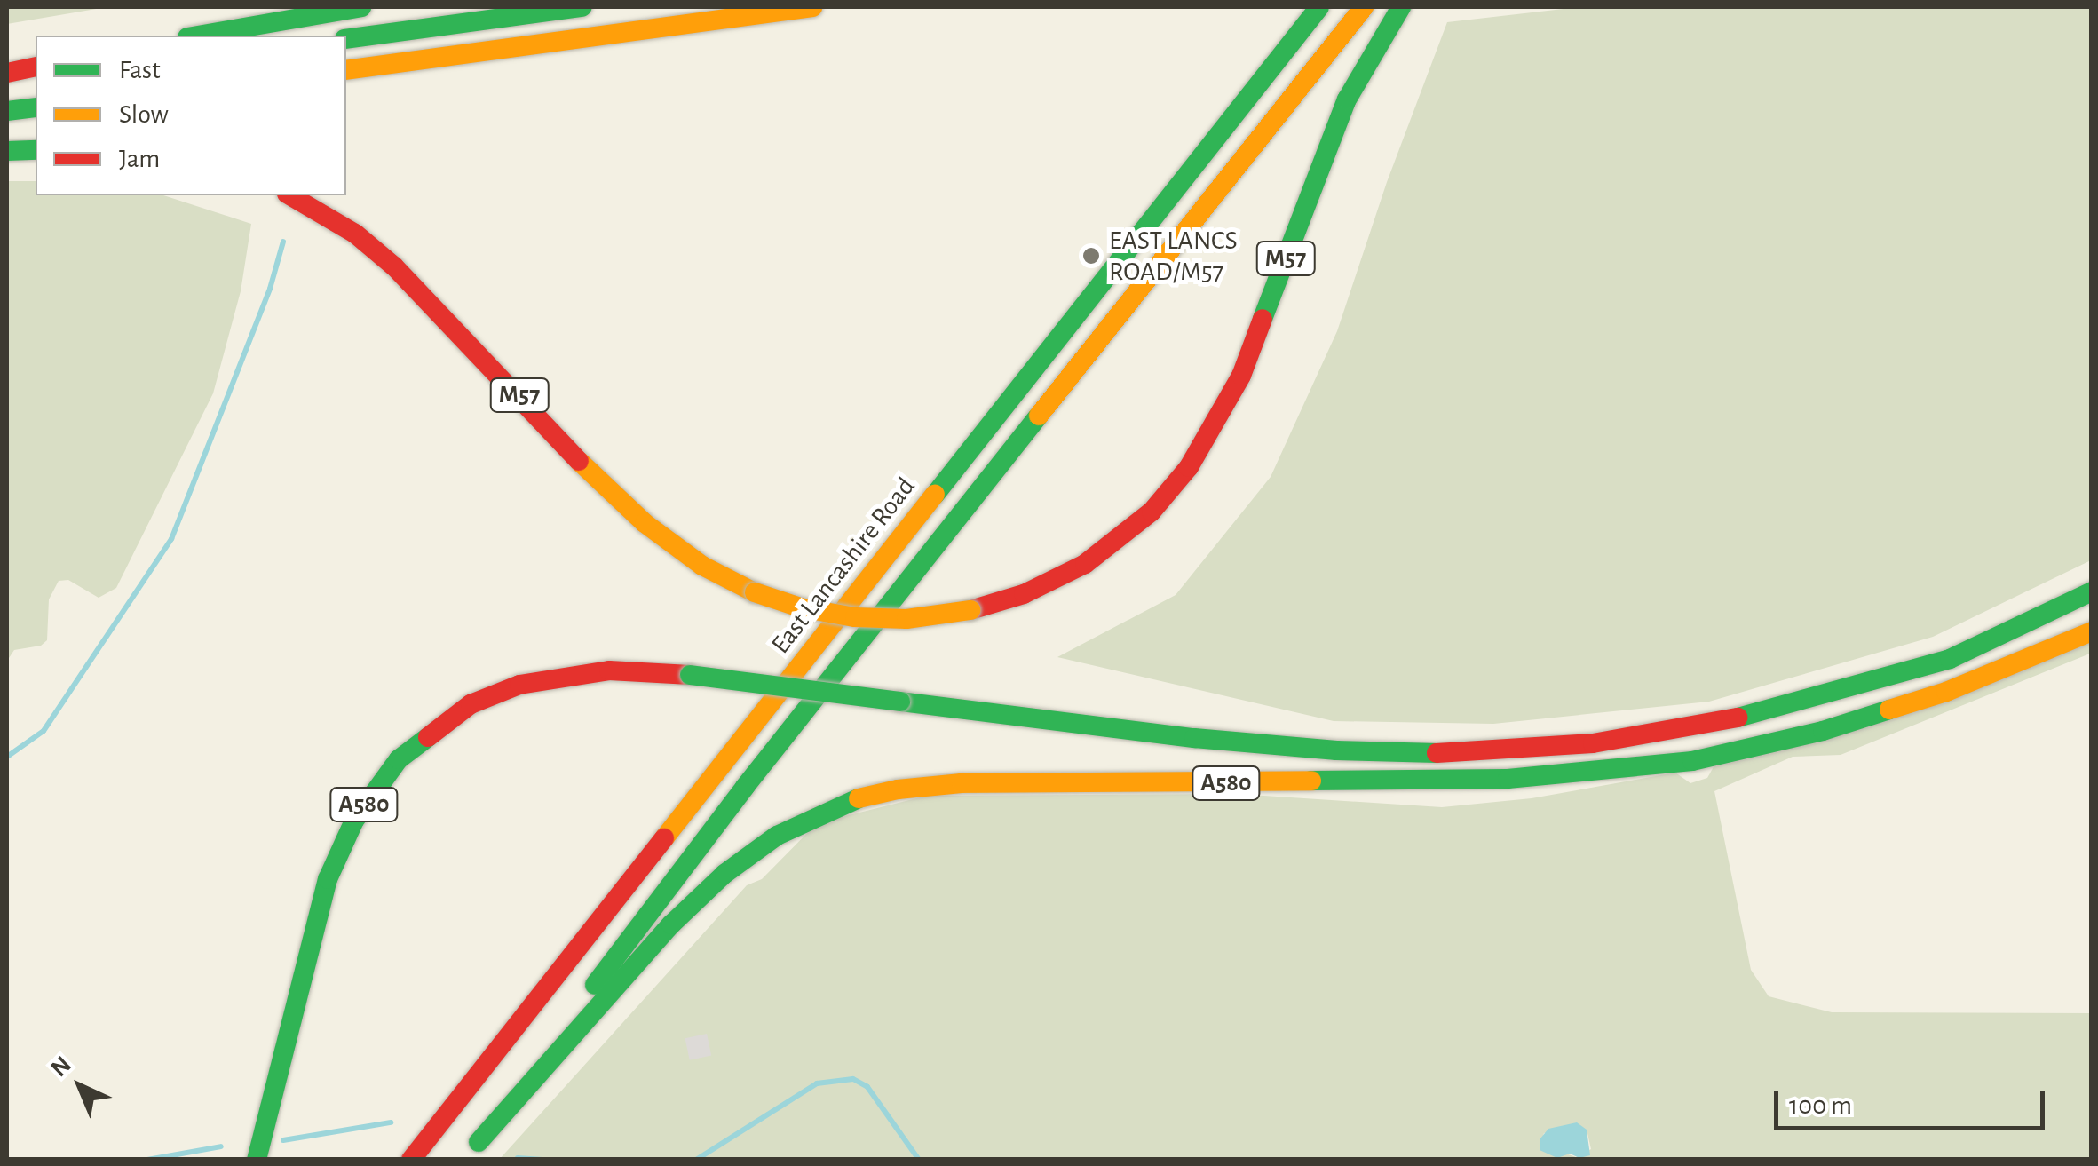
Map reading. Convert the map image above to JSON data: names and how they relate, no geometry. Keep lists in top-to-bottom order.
{
  "streets": {
    "highway": ["M57", "East Lancashire Road", "A580"]
  },
  "places": ["EAST LANCS ROAD/M57"],
  "legend": ["Fast", "Slow", "Jam"],
  "scale_bar": "100 m",
  "north": "top left"
}
